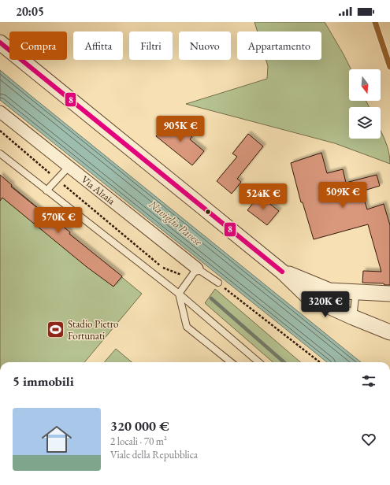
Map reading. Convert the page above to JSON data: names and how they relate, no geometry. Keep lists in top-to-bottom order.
{
  "streets": {
    "street": ["Via Alzaia"]
  },
  "water": ["Naviglio Pavese"],
  "places": {
    "sports": ["Stadio Pietro Fortunati"]
  },
  "lines": ["transit line 8"],
  "north": "bottom",
  "page": {
    "status": "20:05",
    "chip": [
      "Compra",
      "Affitta",
      "Filtri",
      "Nuovo",
      "Appartamento"
    ],
    "price": [
      "905K €",
      "509K €",
      "524K €",
      "570K €",
      "320K €"
    ],
    "heading": "5 immobili",
    "list": [
      {
        "name": "320 000 €",
        "note": "2 locali · 70 m² · Viale della Repubblica"
      }
    ]
  }
}
